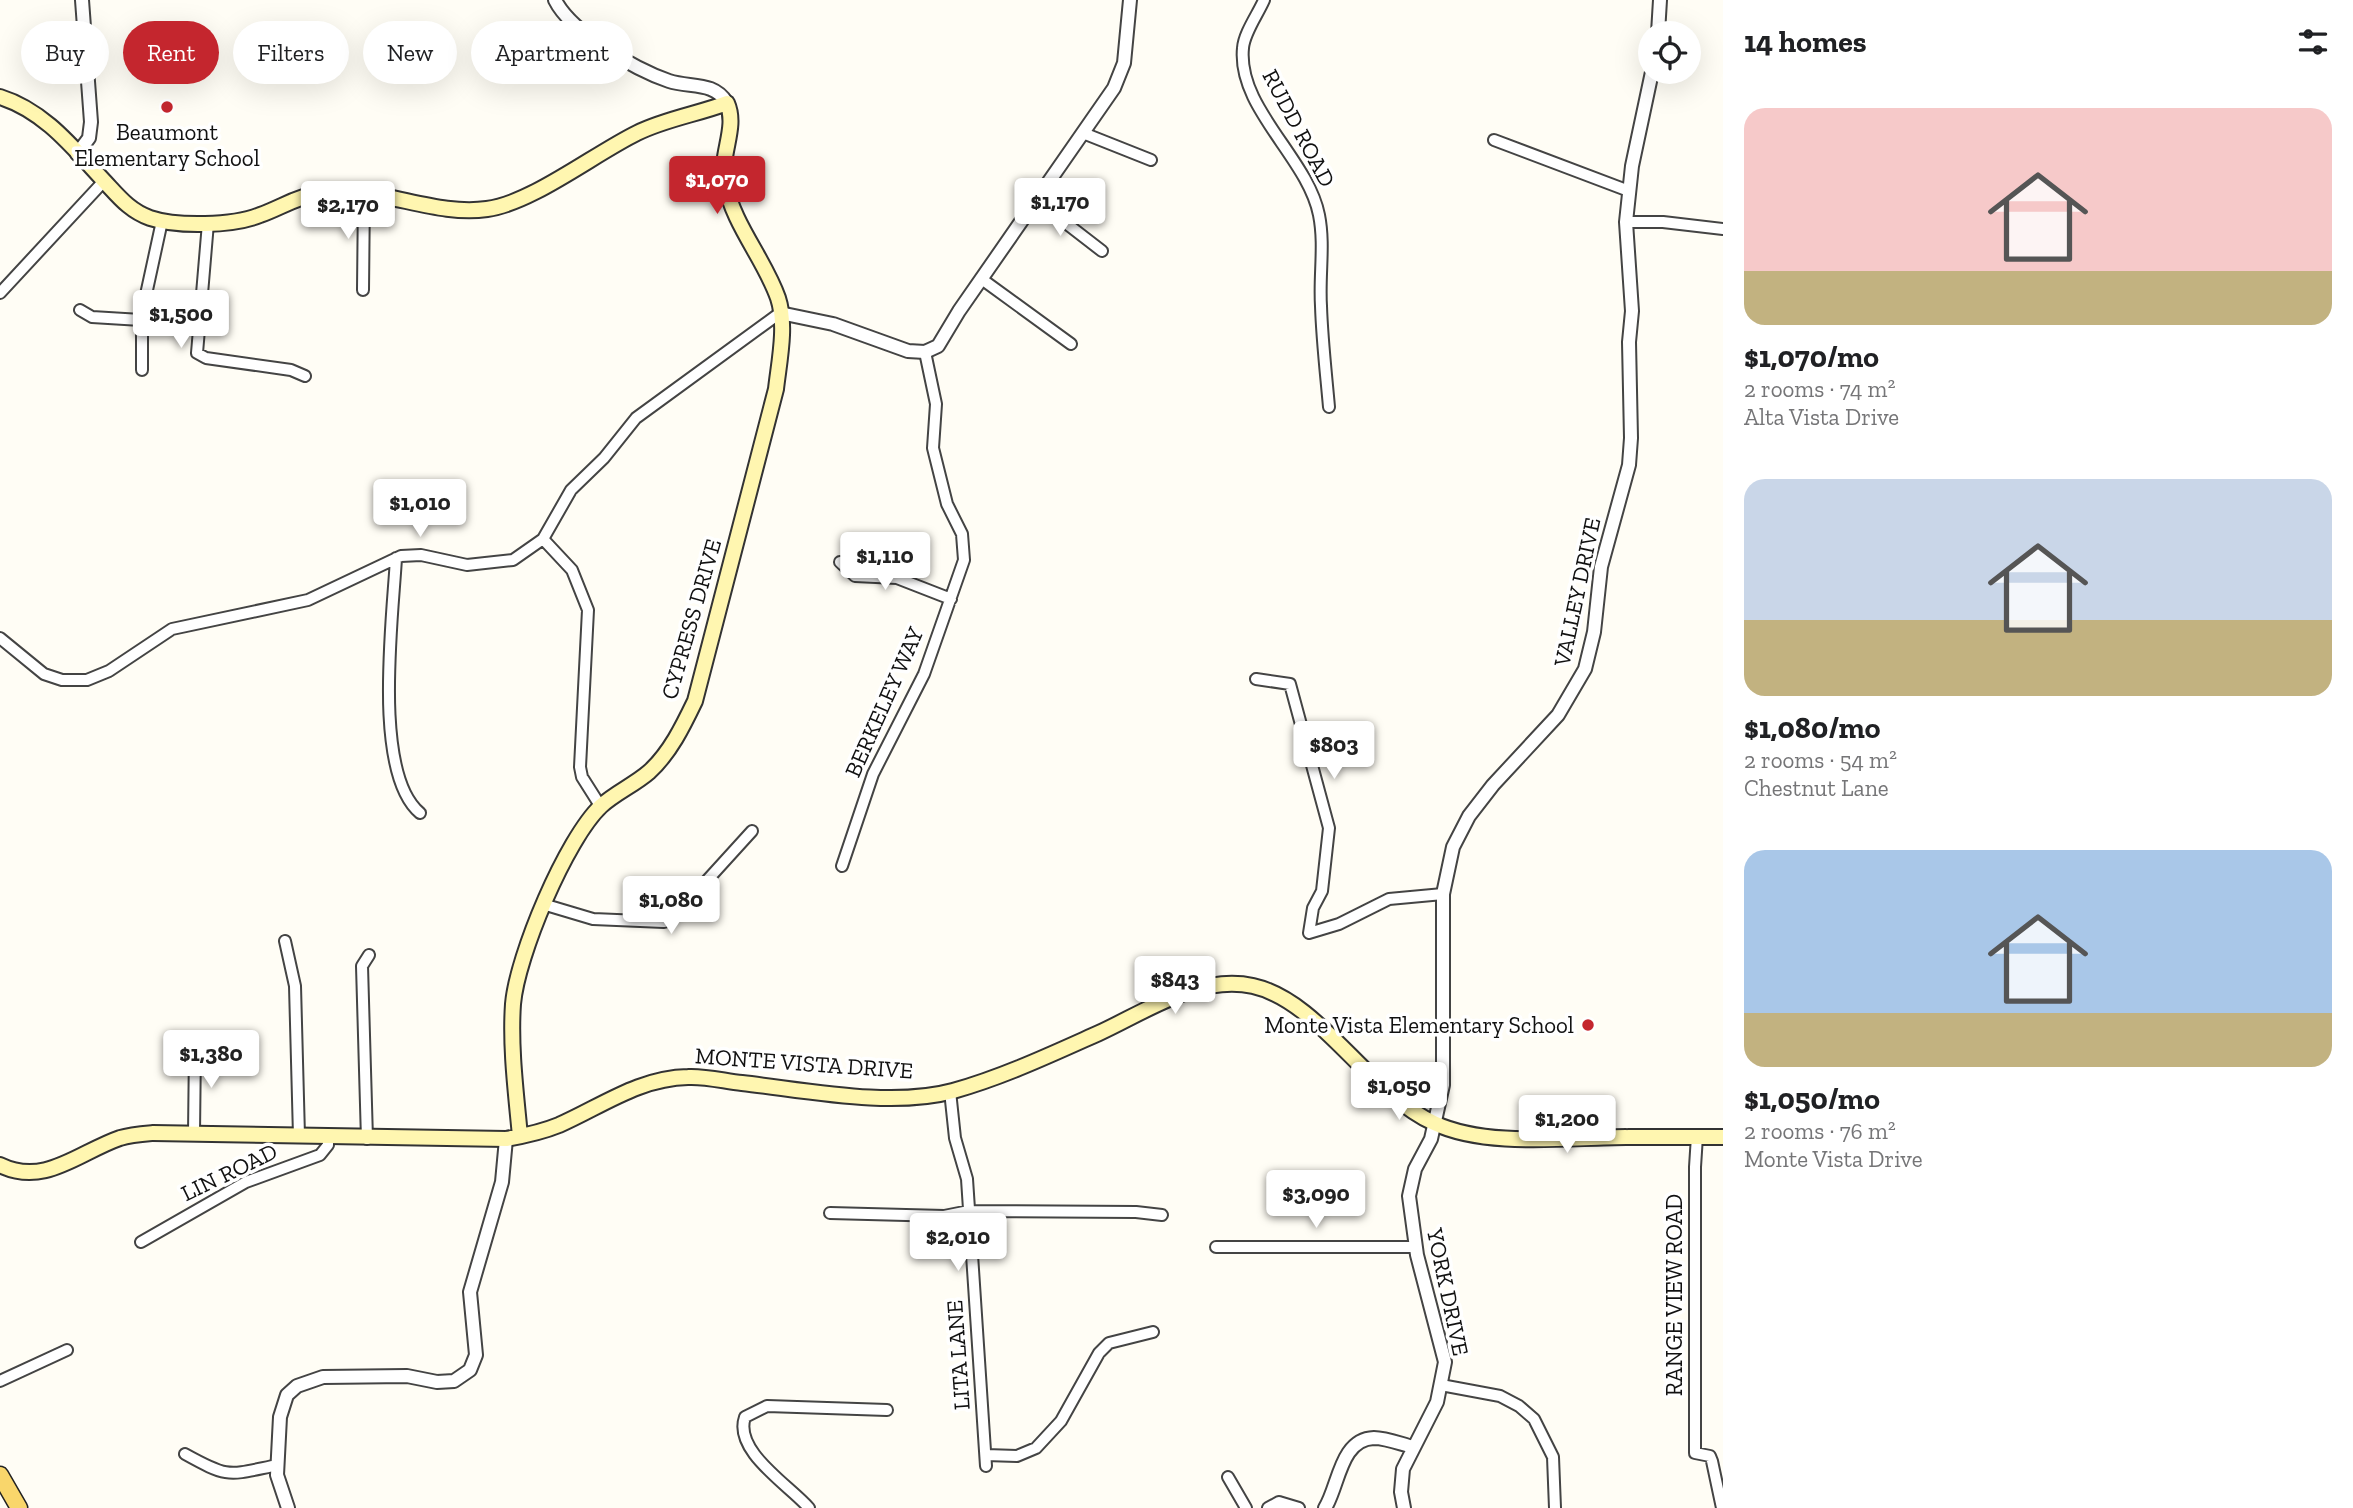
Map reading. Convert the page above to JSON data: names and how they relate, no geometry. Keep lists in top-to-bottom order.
{
  "streets": {
    "main road": ["CYPRESS DRIVE", "MONTE VISTA DRIVE"],
    "street": [
      "RUDD ROAD",
      "VALLEY DRIVE",
      "BERKELEY WAY",
      "LIN ROAD",
      "YORK DRIVE",
      "RANGE VIEW ROAD",
      "LITA LANE"
    ]
  },
  "crossings": [
    ["VALLEY DRIVE", "MONTE VISTA DRIVE"],
    ["VALLEY DRIVE", "YORK DRIVE"],
    ["CYPRESS DRIVE", "MONTE VISTA DRIVE"],
    ["MONTE VISTA DRIVE", "LIN ROAD"],
    ["MONTE VISTA DRIVE", "YORK DRIVE"],
    ["MONTE VISTA DRIVE", "RANGE VIEW ROAD"],
    ["MONTE VISTA DRIVE", "LITA LANE"]
  ],
  "places": ["Beaumont Elementary School", "Monte Vista Elementary School"],
  "page": {
    "heading": "14 homes",
    "chip": [
      "Buy",
      "Rent",
      "Filters",
      "New",
      "Apartment"
    ],
    "list": [
      {
        "name": "$1,070/mo",
        "note": "2 rooms · 74 m² · Alta Vista Drive"
      },
      {
        "name": "$1,080/mo",
        "note": "2 rooms · 54 m² · Chestnut Lane"
      },
      {
        "name": "$1,050/mo",
        "note": "2 rooms · 76 m² · Monte Vista Drive"
      }
    ],
    "price": [
      "$1,070",
      "$1,170",
      "$2,170",
      "$1,500",
      "$1,010",
      "$1,110",
      "$803",
      "$1,080",
      "$843",
      "$1,380",
      "$1,050",
      "$1,200",
      "$3,090",
      "$2,010"
    ]
  }
}
